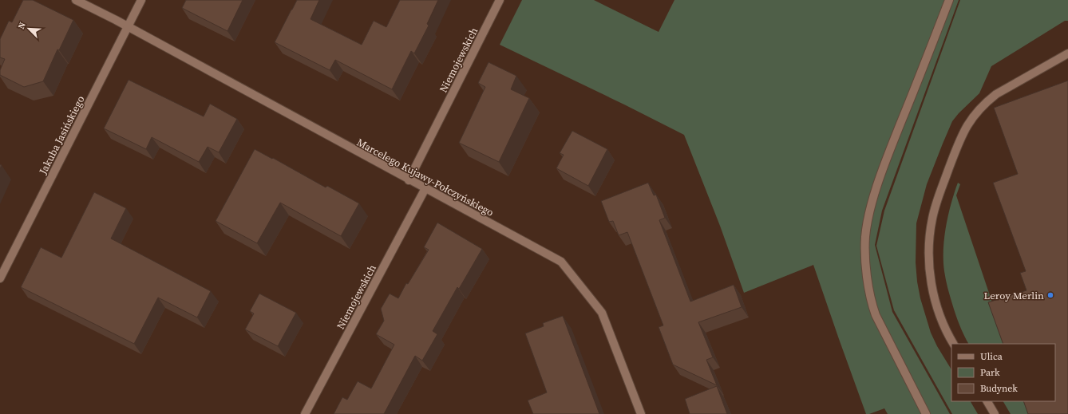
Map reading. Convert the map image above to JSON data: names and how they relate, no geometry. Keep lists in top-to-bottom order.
{
  "streets": {
    "street": ["Niemojewskich", "Jakuba Jasińskiego", "Marcelego Kujawy-Połczyńskiego"]
  },
  "crossings": [
    ["Niemojewskich", "Marcelego Kujawy-Połczyńskiego"],
    ["Jakuba Jasińskiego", "Marcelego Kujawy-Połczyńskiego"]
  ],
  "places": ["Leroy Merlin"],
  "legend": ["Ulica", "Park", "Budynek"],
  "north": "top left"
}
